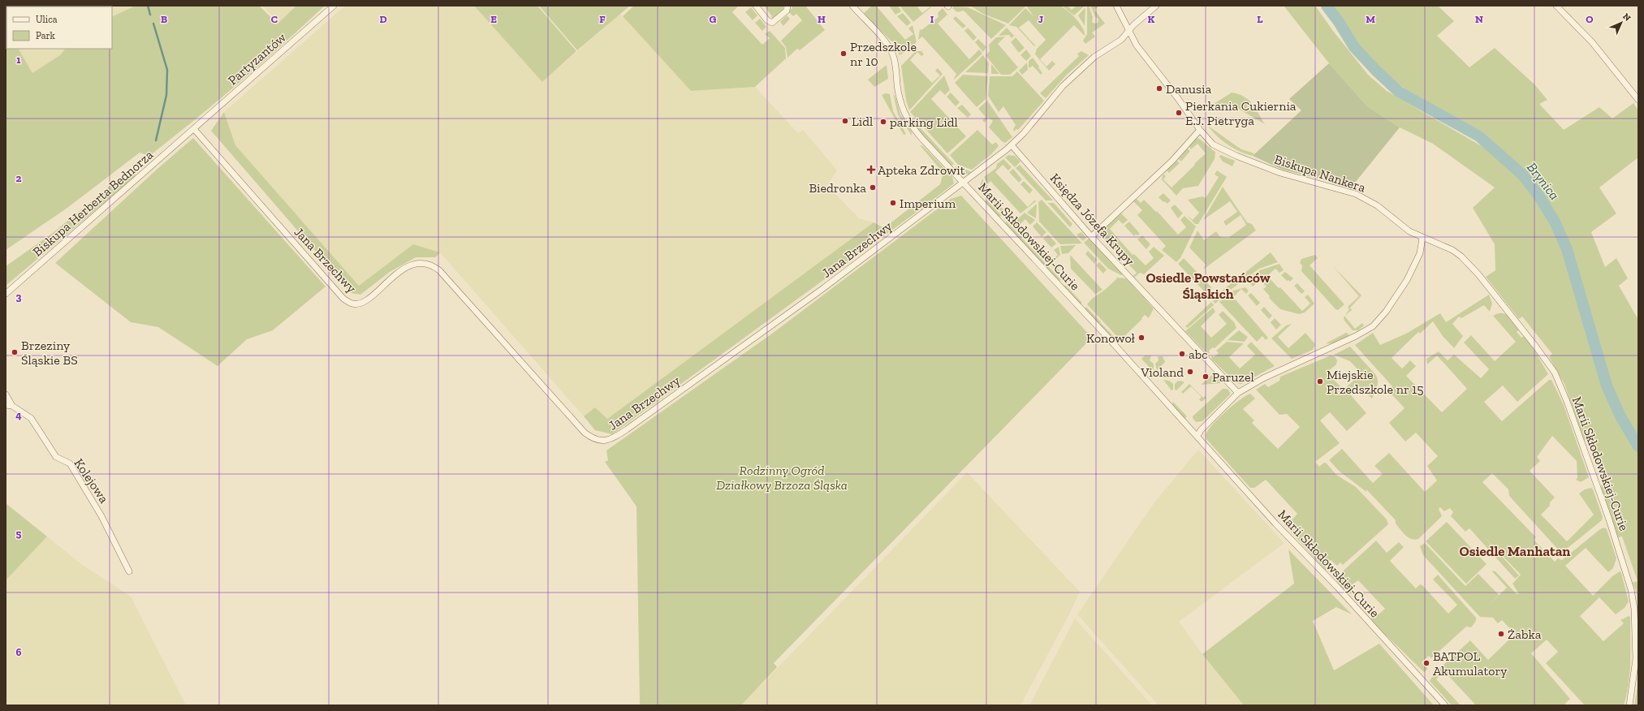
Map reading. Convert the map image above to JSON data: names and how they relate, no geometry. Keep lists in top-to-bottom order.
{
  "streets": {
    "street": [
      "Partyzantów",
      "Biskupa Nankera",
      "Biskupa Herberta Bednorza",
      "Księdza Józefa Krupy",
      "Marii Skłodowskiej-Curie",
      "Jana Brzechwy",
      "Kolejowa"
    ]
  },
  "crossings": [
    ["Partyzantów", "Biskupa Herberta Bednorza"],
    ["Partyzantów", "Jana Brzechwy"],
    ["Biskupa Nankera", "Marii Skłodowskiej-Curie"],
    ["Biskupa Nankera", "Jana Brzechwy"],
    ["Biskupa Herberta Bednorza", "Jana Brzechwy"],
    ["Księdza Józefa Krupy", "Jana Brzechwy"],
    ["Marii Skłodowskiej-Curie", "Jana Brzechwy"]
  ],
  "districts": ["Osiedle Powstańców Śląskich", "Osiedle Manhatan"],
  "water": ["Brynica"],
  "parks": ["Rodzinny Ogród Działkowy Brzoza Śląska"],
  "places": {
    "other": [
      "Przedszkole nr 10",
      "Danusia",
      "Pierkania Cukiernia E.J. Pietryga",
      "Lidl",
      "parking Lidl",
      "Biedronka",
      "Imperium",
      "Konowoł",
      "Brzeziny Śląskie BS",
      "abc",
      "Violand",
      "Paruzel",
      "Miejskie Przedszkole nr 15",
      "Żabka",
      "BATPOL Akumulatory"
    ],
    "health": ["Apteka Zdrowit"]
  },
  "legend": ["Ulica", "Park"],
  "north": "top right",
  "grid": {
    "columns": [
      "B",
      "C",
      "D",
      "E",
      "F",
      "G",
      "H",
      "I",
      "J",
      "K",
      "L",
      "M",
      "N",
      "O"
    ],
    "rows": [
      "1",
      "2",
      "3",
      "4",
      "5",
      "6"
    ]
  }
}
